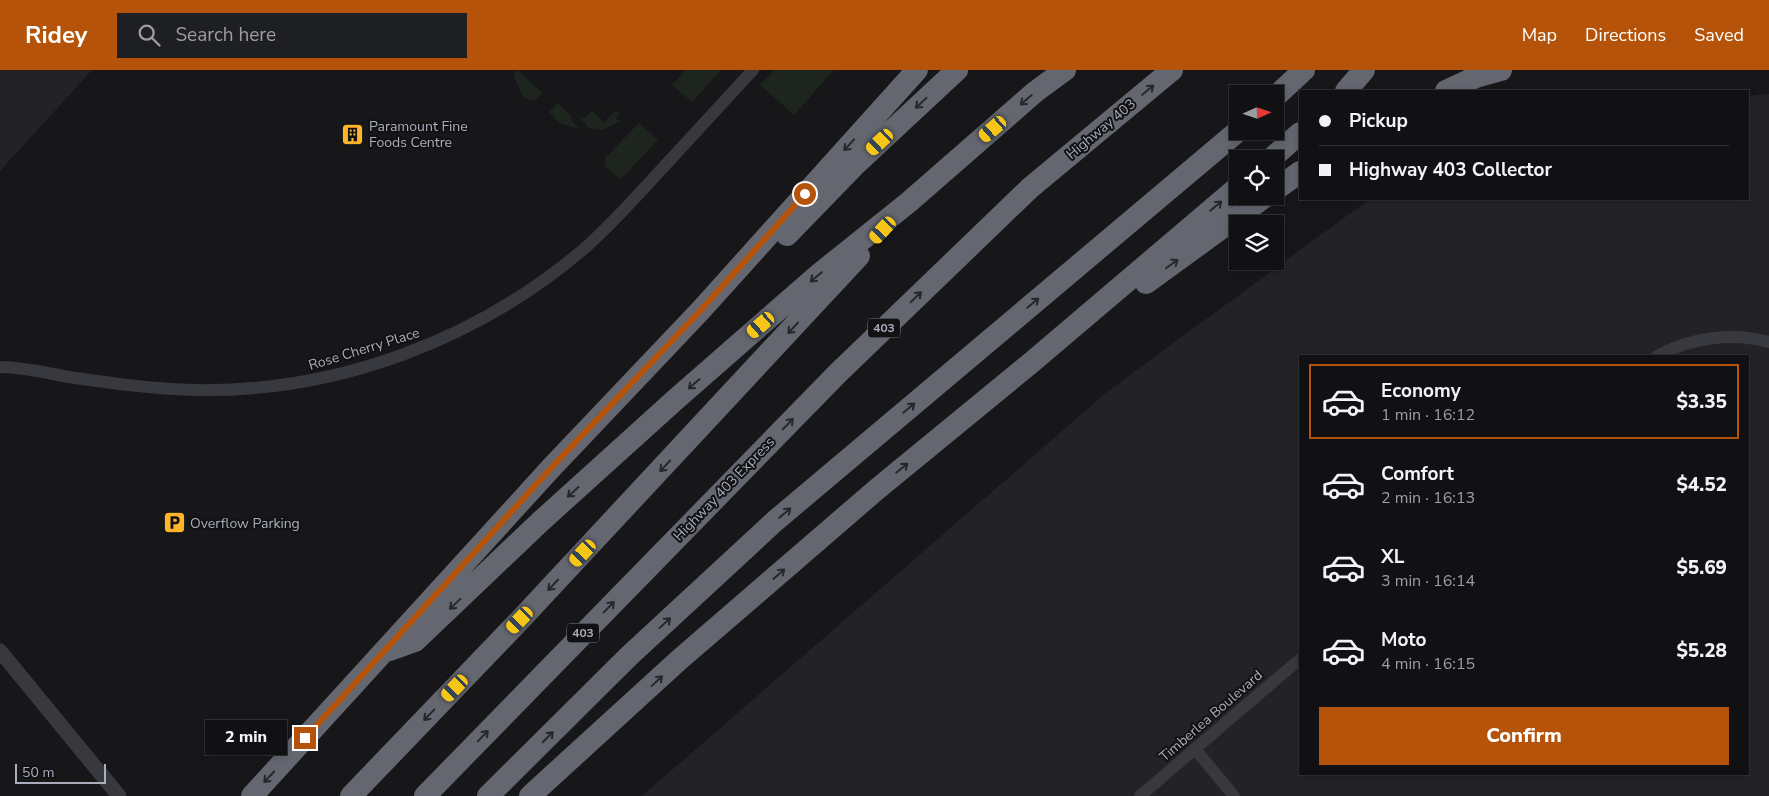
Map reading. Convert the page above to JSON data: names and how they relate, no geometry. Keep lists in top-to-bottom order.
{
  "streets": {
    "highway": ["Highway 403", "403", "Highway 403 Express"],
    "street": ["Rose Cherry Place", "Timberlea Boulevard"]
  },
  "crossings": [
    ["Highway 403", "Highway 403 Express"]
  ],
  "places": {
    "building": ["Paramount Fine Foods Centre"],
    "parking": ["Overflow Parking"]
  },
  "scale_bar": "50 m",
  "north": "right",
  "page": {
    "header": "Ridey",
    "search": "Search here",
    "nav": ["Map", "Directions", "Saved"],
    "banner": ["Pickup", "Highway 403 Collector"],
    "list": [
      {
        "name": "Economy",
        "note": "1 min · 16:12",
        "value": "$3.35"
      },
      {
        "name": "Comfort",
        "note": "2 min · 16:13",
        "value": "$4.52"
      },
      {
        "name": "XL",
        "note": "3 min · 16:14",
        "value": "$5.69"
      },
      {
        "name": "Moto",
        "note": "4 min · 16:15",
        "value": "$5.28"
      }
    ],
    "buttons": "Confirm",
    "bubble": "2 min",
    "scale": "50 m"
  }
}
